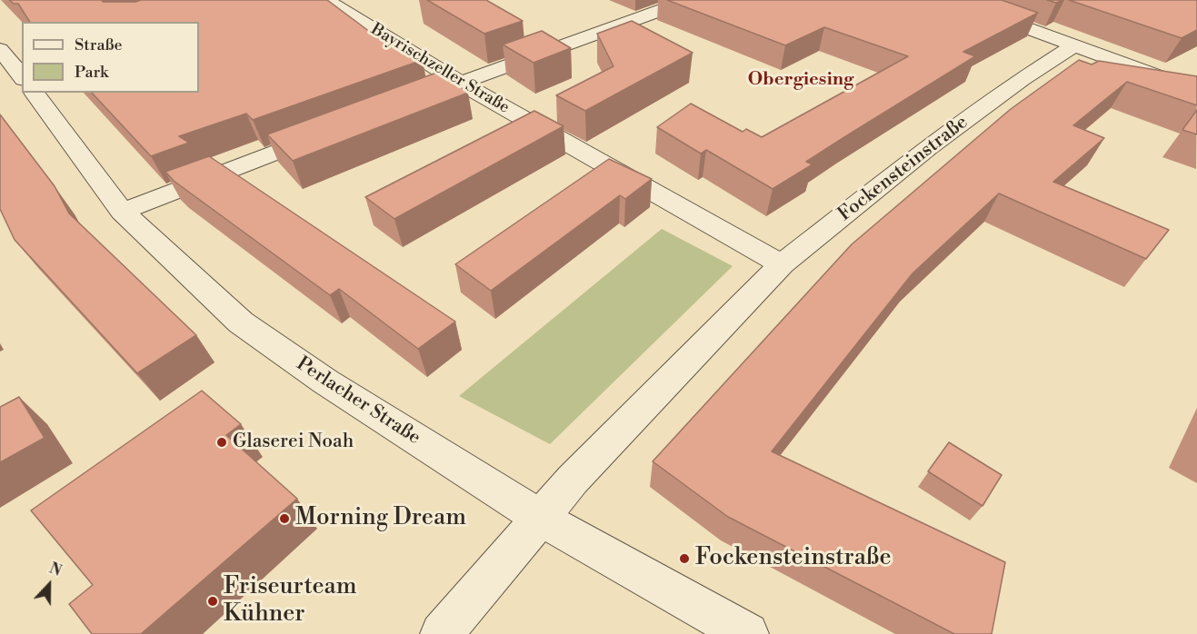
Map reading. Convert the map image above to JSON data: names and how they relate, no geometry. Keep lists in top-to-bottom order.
{
  "streets": {
    "street": ["Bayrischzeller Straße", "Fockensteinstraße", "Perlacher Straße"]
  },
  "crossings": [
    ["Bayrischzeller Straße", "Fockensteinstraße"],
    ["Fockensteinstraße", "Perlacher Straße"]
  ],
  "districts": ["Obergiesing"],
  "places": [
    "Glaserei Noah",
    "Morning Dream",
    "Fockensteinstraße",
    "Friseurteam Kühner"
  ],
  "legend": ["Straße", "Park"],
  "north": "top"
}
